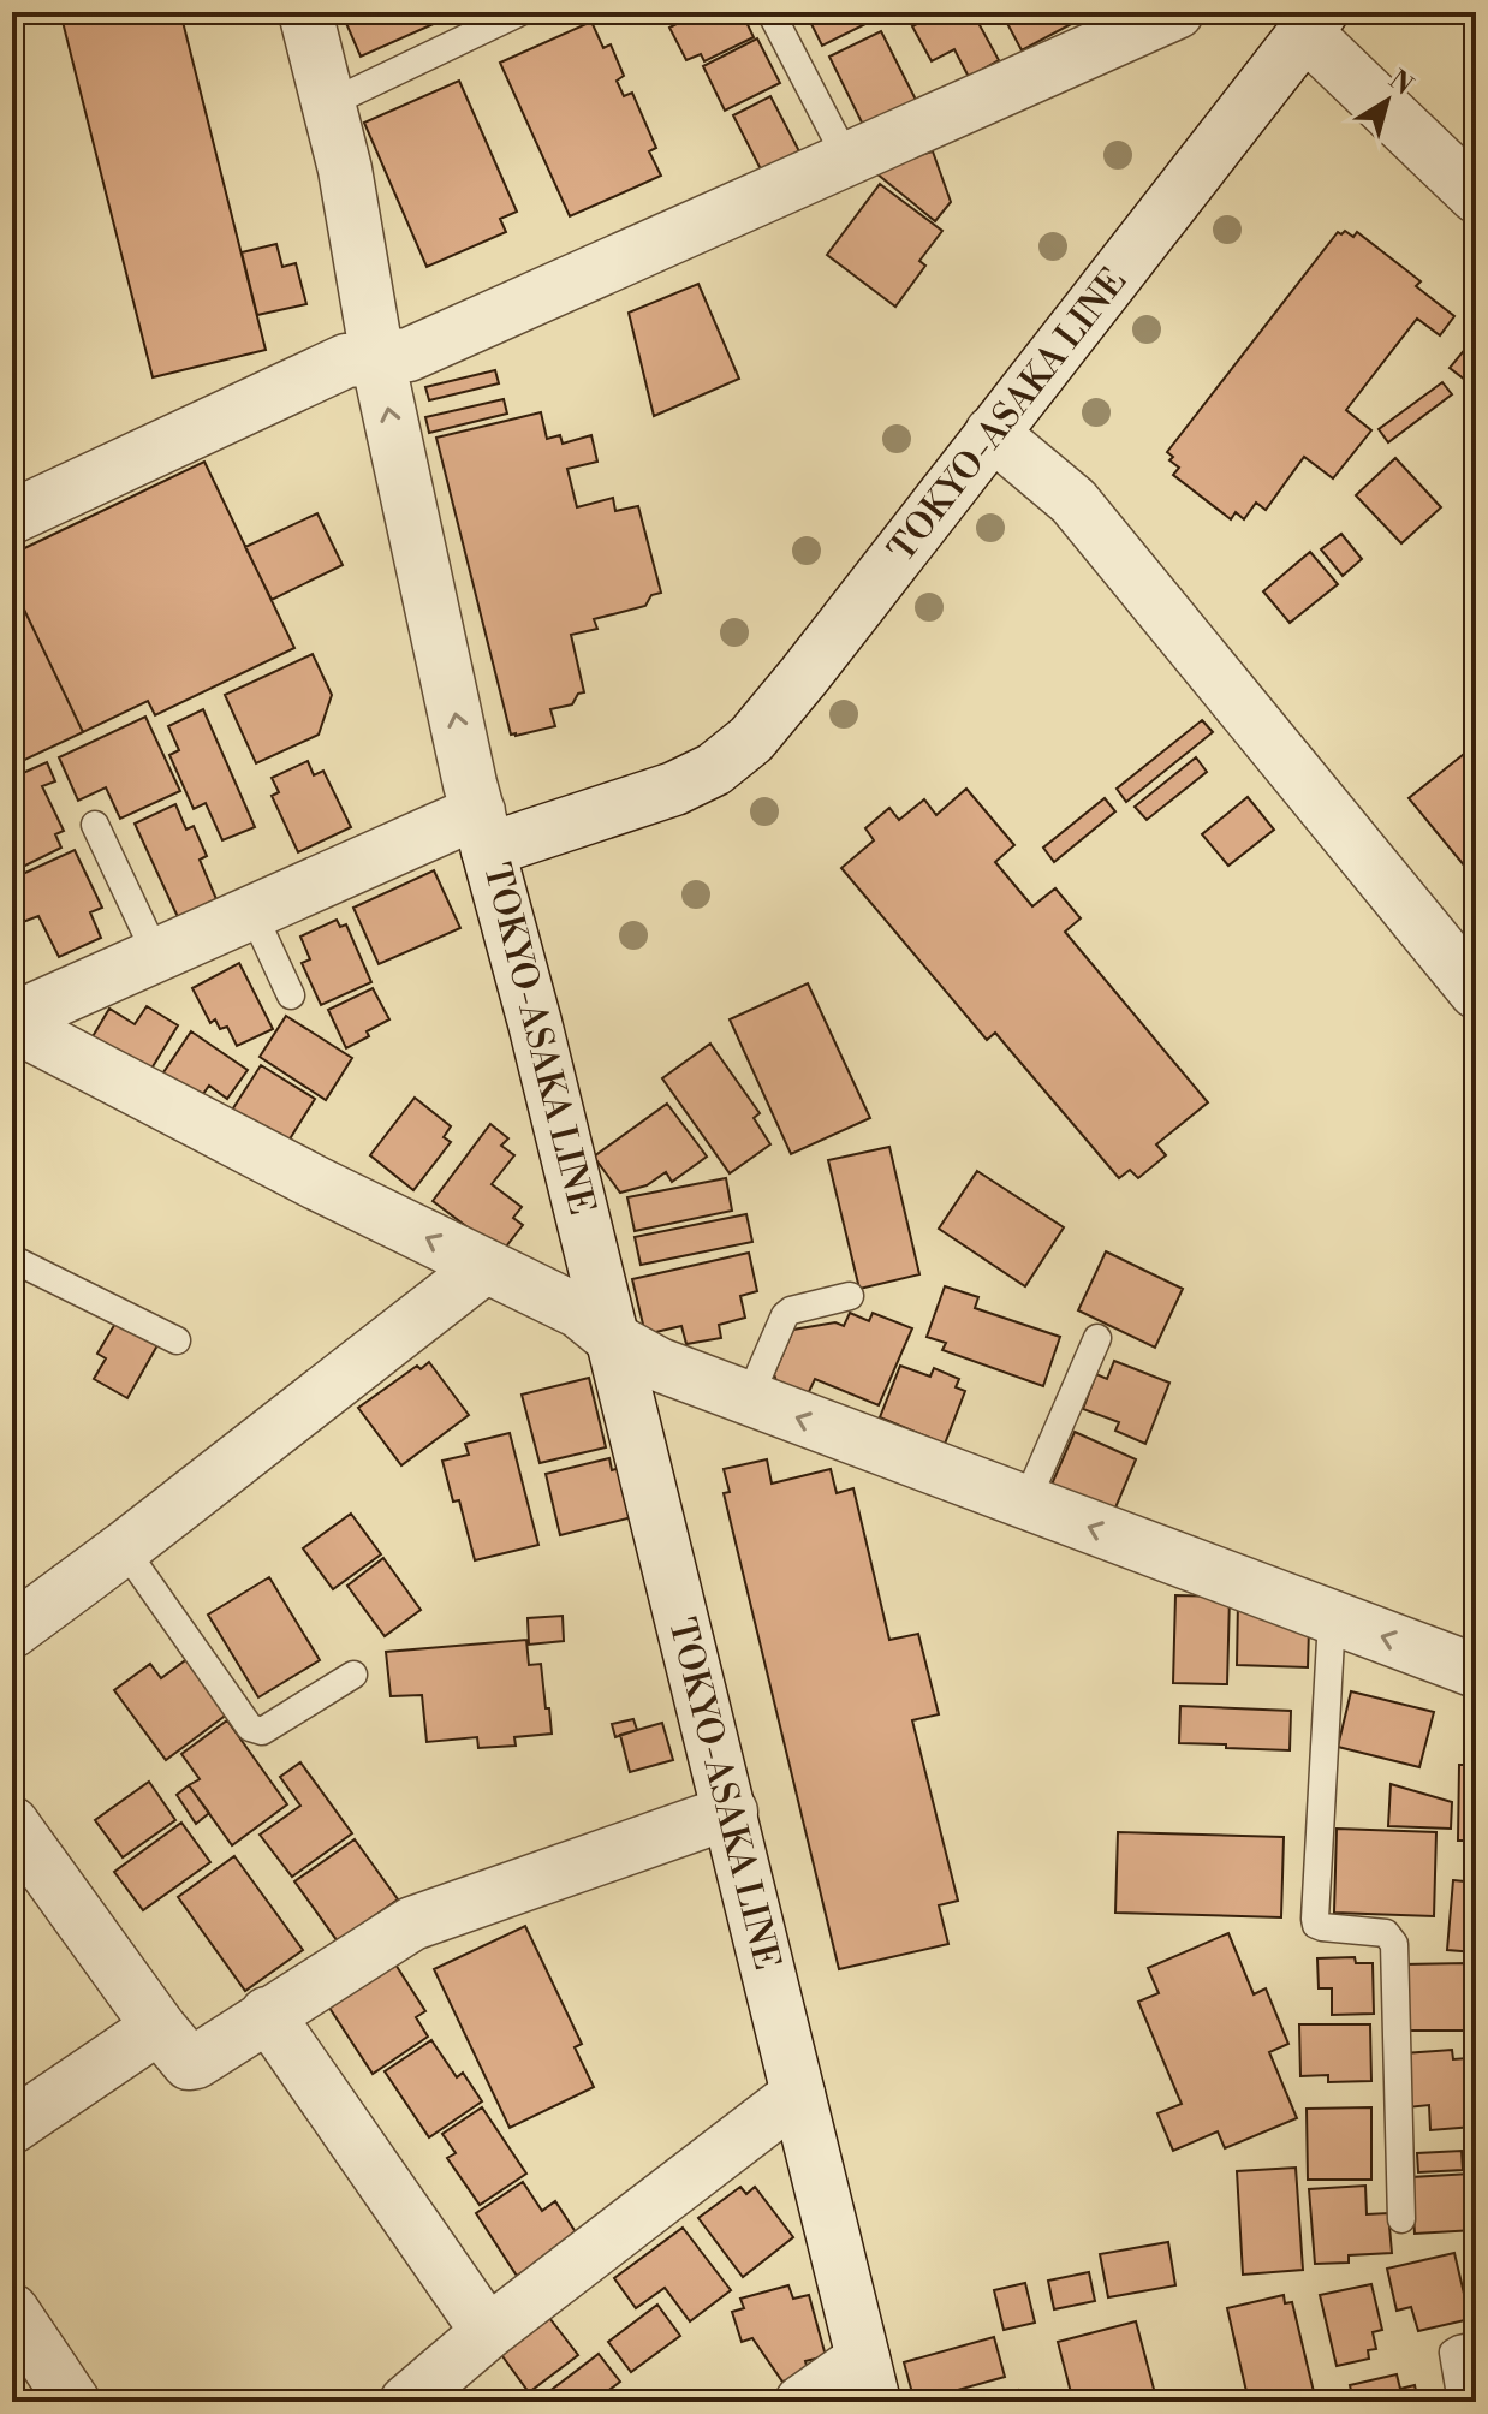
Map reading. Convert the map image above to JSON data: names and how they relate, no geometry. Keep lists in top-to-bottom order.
{
  "streets": {
    "street": ["TOKYO-ASAKA LINE"]
  },
  "north": "top right"
}
